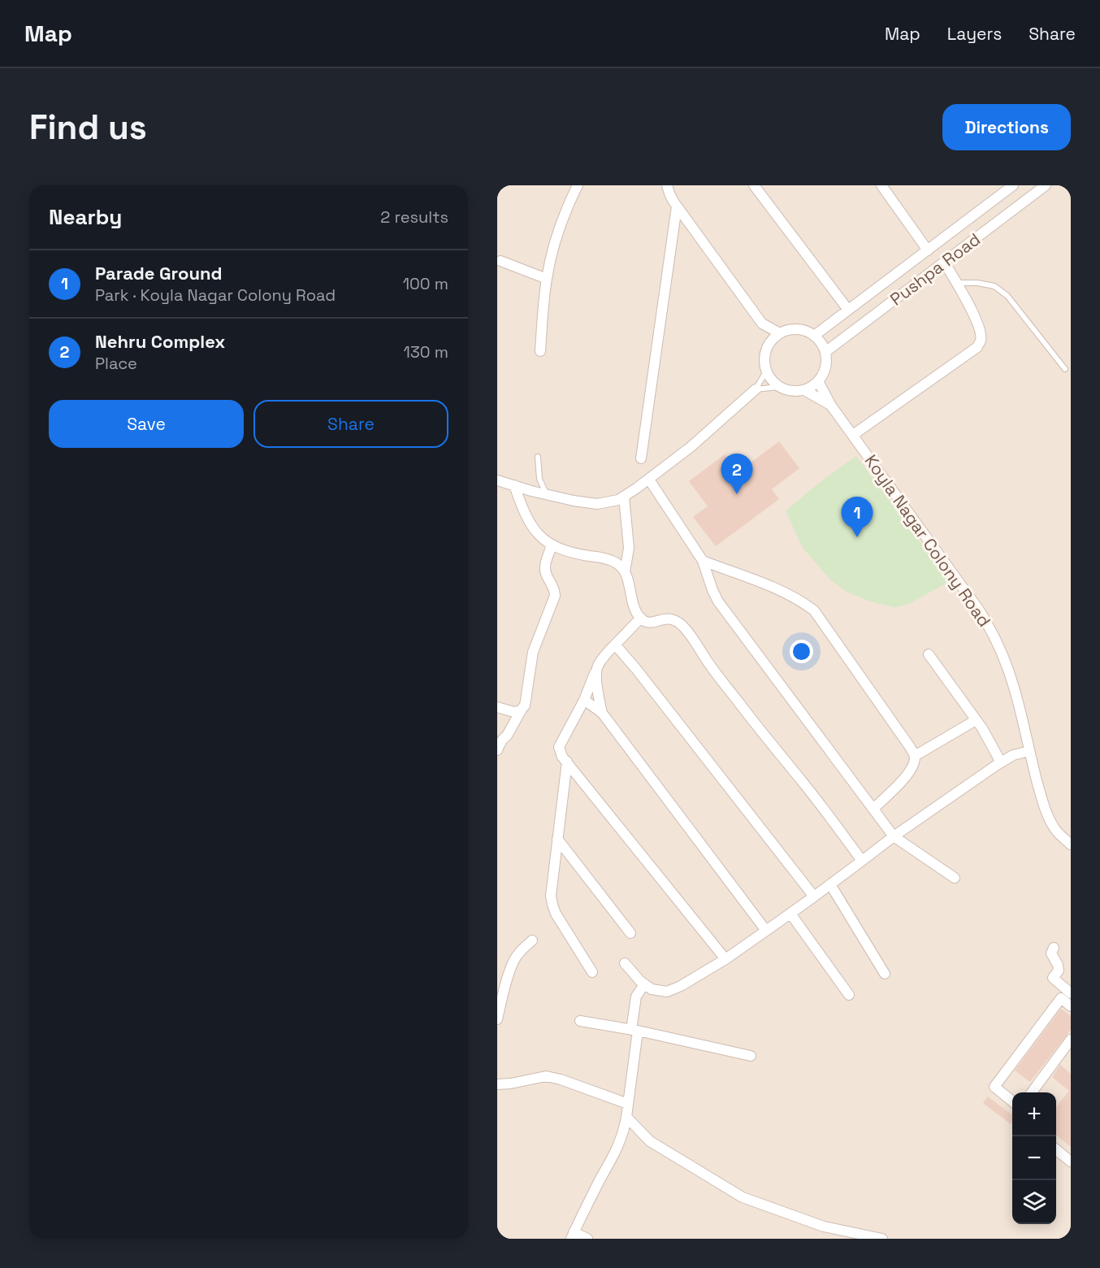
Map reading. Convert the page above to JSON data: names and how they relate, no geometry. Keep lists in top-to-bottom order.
{
  "streets": {
    "street": ["Pushpa Road", "Koyla Nagar Colony Road"]
  },
  "page": {
    "header": "Map",
    "nav": ["Map", "Layers", "Share"],
    "buttons": [
      "Directions",
      ["Save", "Share"]
    ],
    "title": "Find us",
    "heading": ["Nearby", "2 results"],
    "list": [
      {
        "mark": "1",
        "name": "Parade Ground",
        "note": "Park · Koyla Nagar Colony Road",
        "value": "100 m"
      },
      {
        "mark": "2",
        "name": "Nehru Complex",
        "note": "Place",
        "value": "130 m"
      }
    ],
    "pins": ["2", "1"],
    "map_buttons": ["+", "−"]
  }
}
